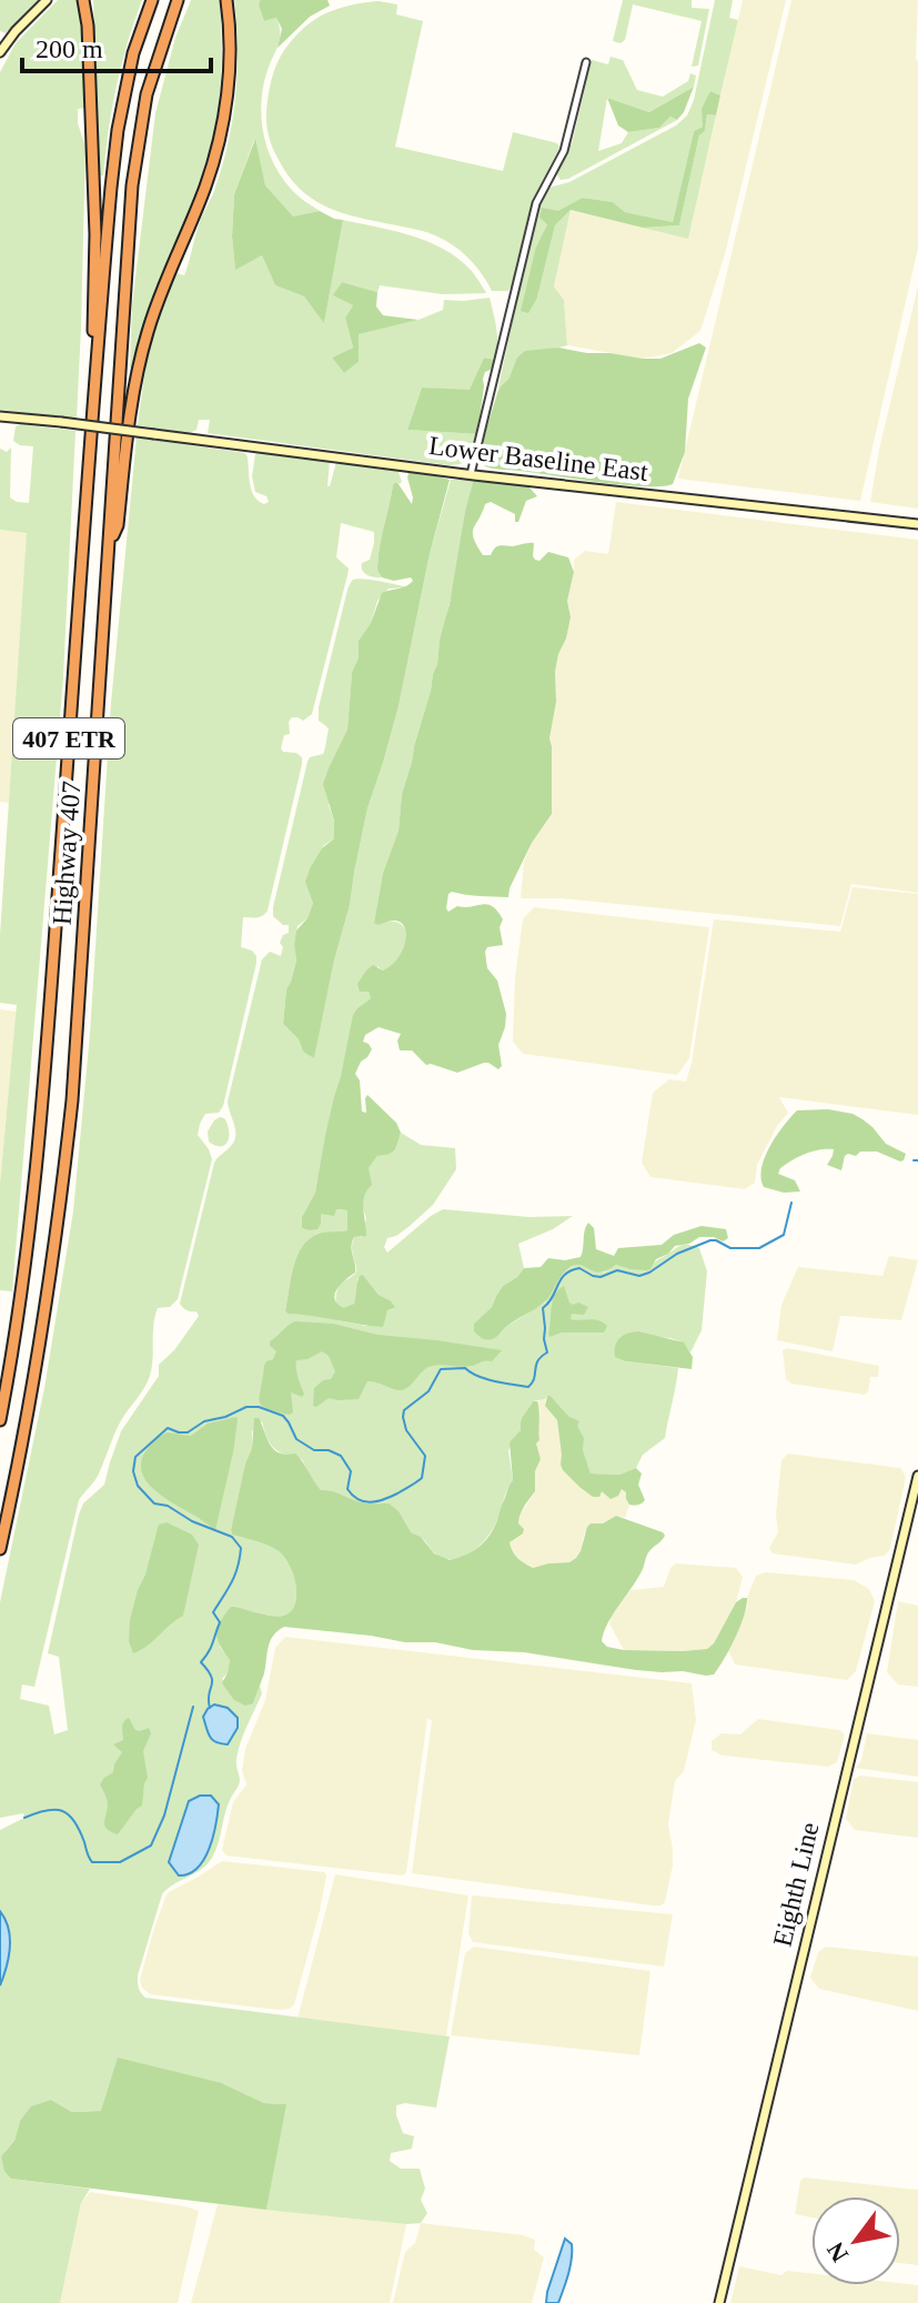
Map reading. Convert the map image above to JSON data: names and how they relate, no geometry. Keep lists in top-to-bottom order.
{
  "streets": {
    "highway": ["407 ETR", "Highway 407"],
    "main road": ["Lower Baseline East", "Eighth Line"]
  },
  "scale_bar": "200 m",
  "north": "bottom left"
}
